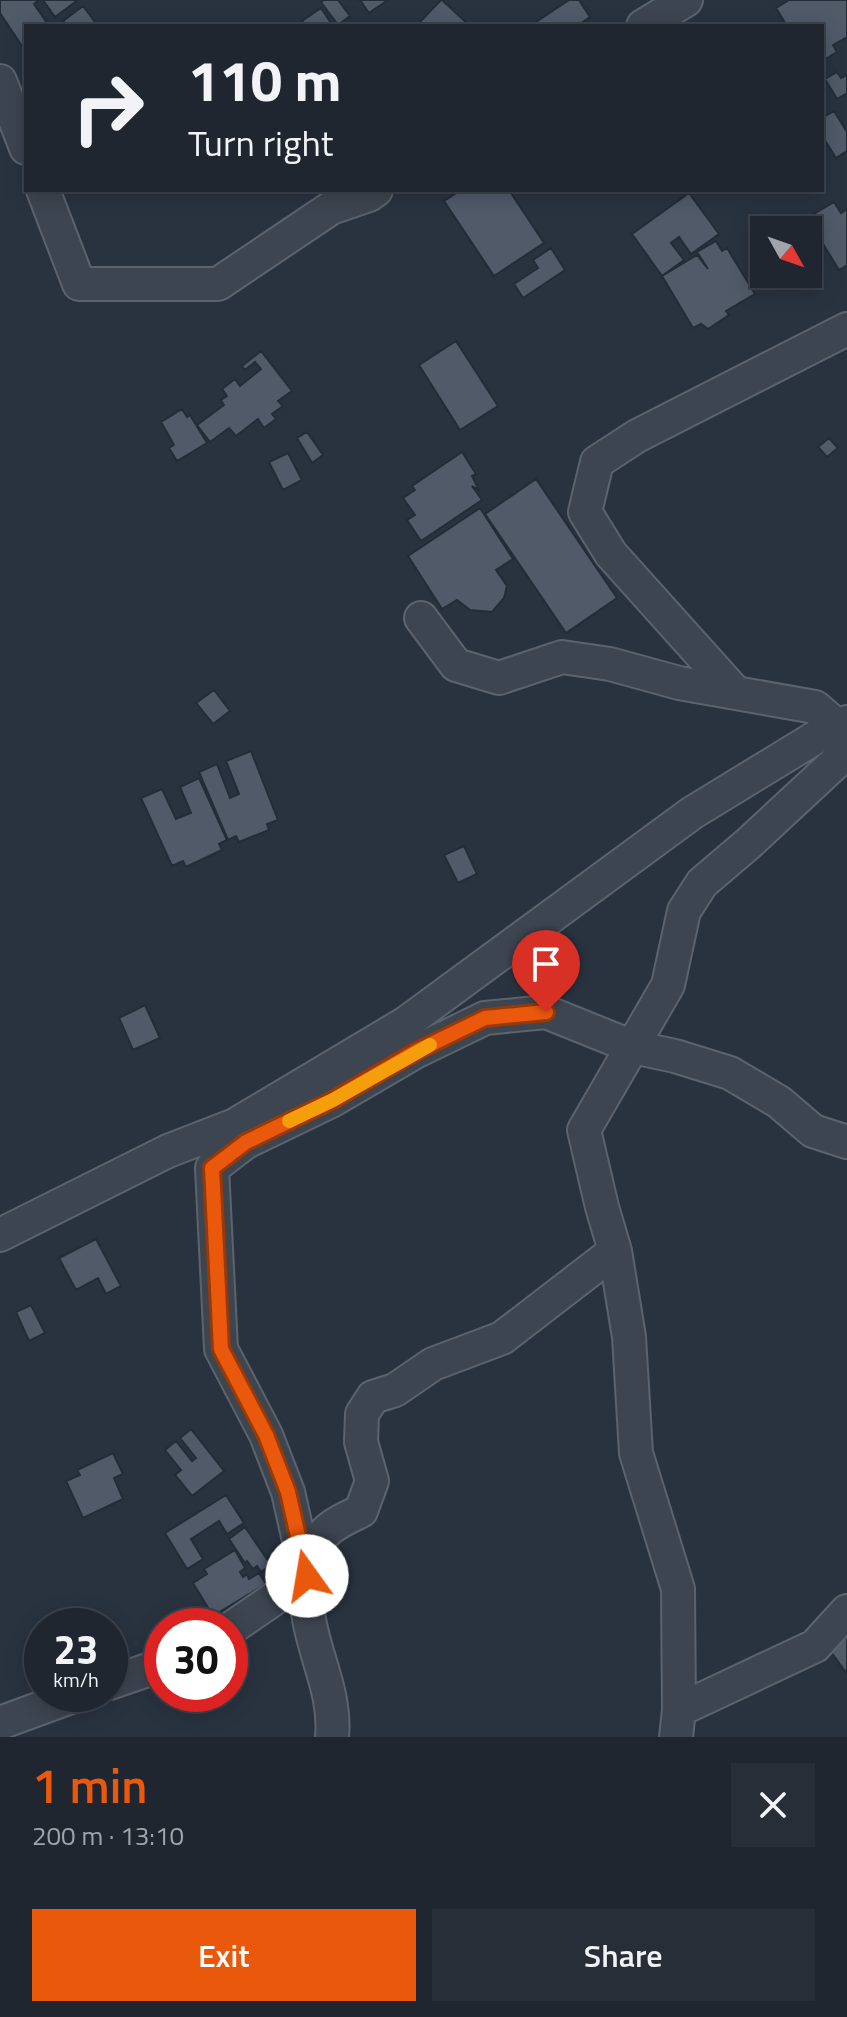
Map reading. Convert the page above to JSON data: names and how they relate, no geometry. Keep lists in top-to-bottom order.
{
  "north": "bottom right",
  "page": {
    "turn": ["110 m", "Turn right"],
    "speed": "23 km/h",
    "limit": "30",
    "heading": ["1 min", "200 m · 13:10"],
    "buttons": ["Exit", "Share"]
  }
}
